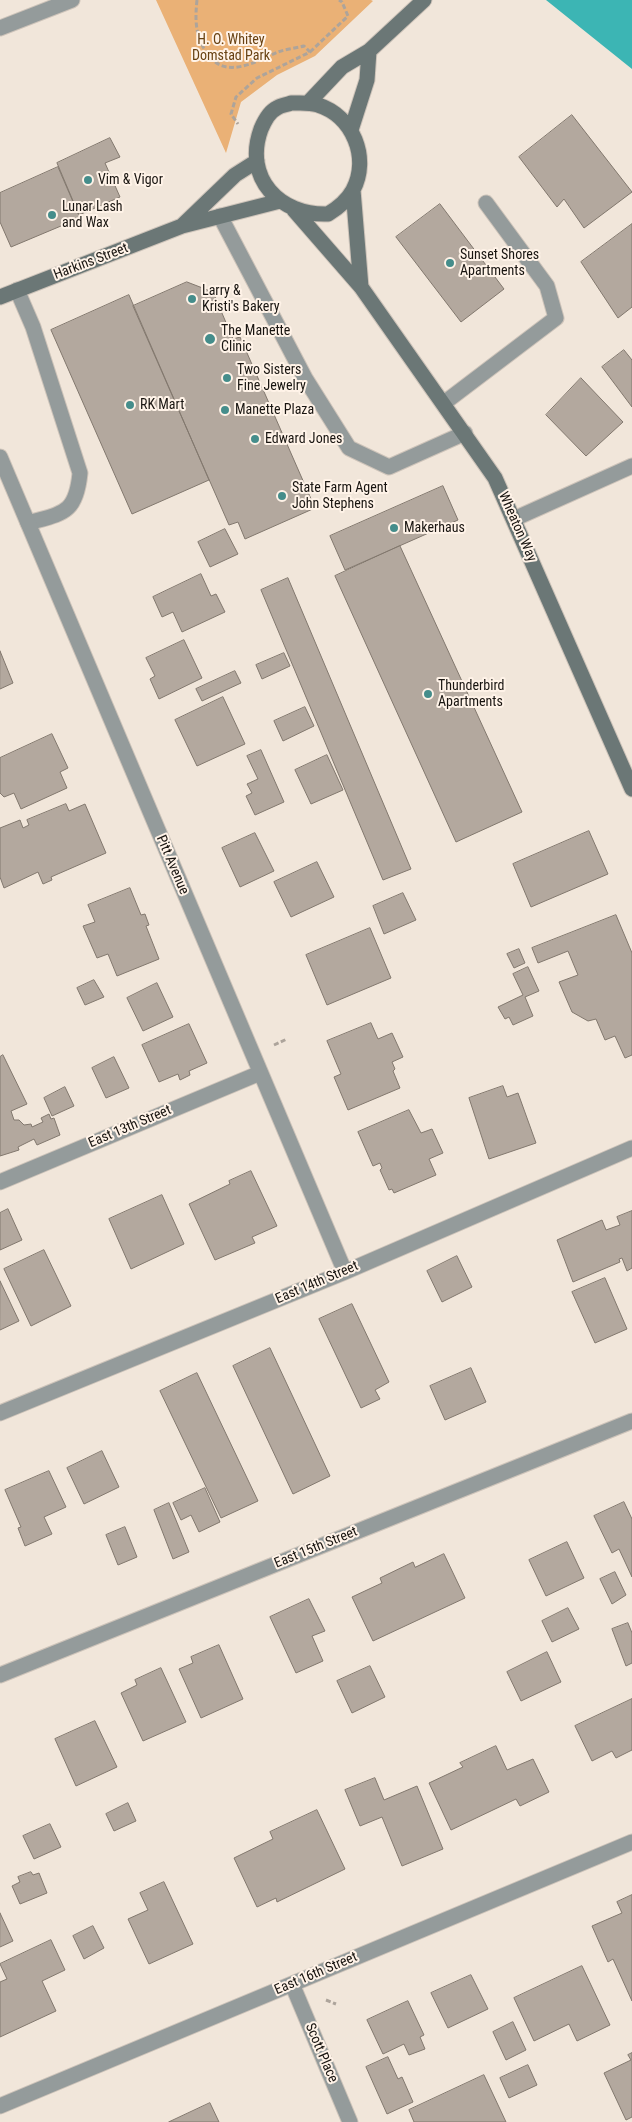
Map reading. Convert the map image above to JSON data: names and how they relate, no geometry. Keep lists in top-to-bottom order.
{
  "streets": {
    "main road": ["Harkins Street", "Wheaton Way"],
    "street": [
      "Pitt Avenue",
      "East 13th Street",
      "East 14th Street",
      "East 15th Street",
      "East 16th Street",
      "Scott Place"
    ]
  },
  "crossings": [
    ["Harkins Street", "Wheaton Way"],
    ["Pitt Avenue", "East 13th Street"],
    ["Pitt Avenue", "East 14th Street"],
    ["East 16th Street", "Scott Place"]
  ],
  "parks": ["H. O. Whitey Domstad Park"],
  "places": [
    "Vim & Vigor",
    "Lunar Lash and Wax",
    "Sunset Shores Apartments",
    "Larry & Kristi's Bakery",
    "The Manette Clinic",
    "Two Sisters Fine Jewelry",
    "RK Mart",
    "Manette Plaza",
    "Edward Jones",
    "State Farm Agent John Stephens",
    "Makerhaus",
    "Thunderbird Apartments"
  ]
}
